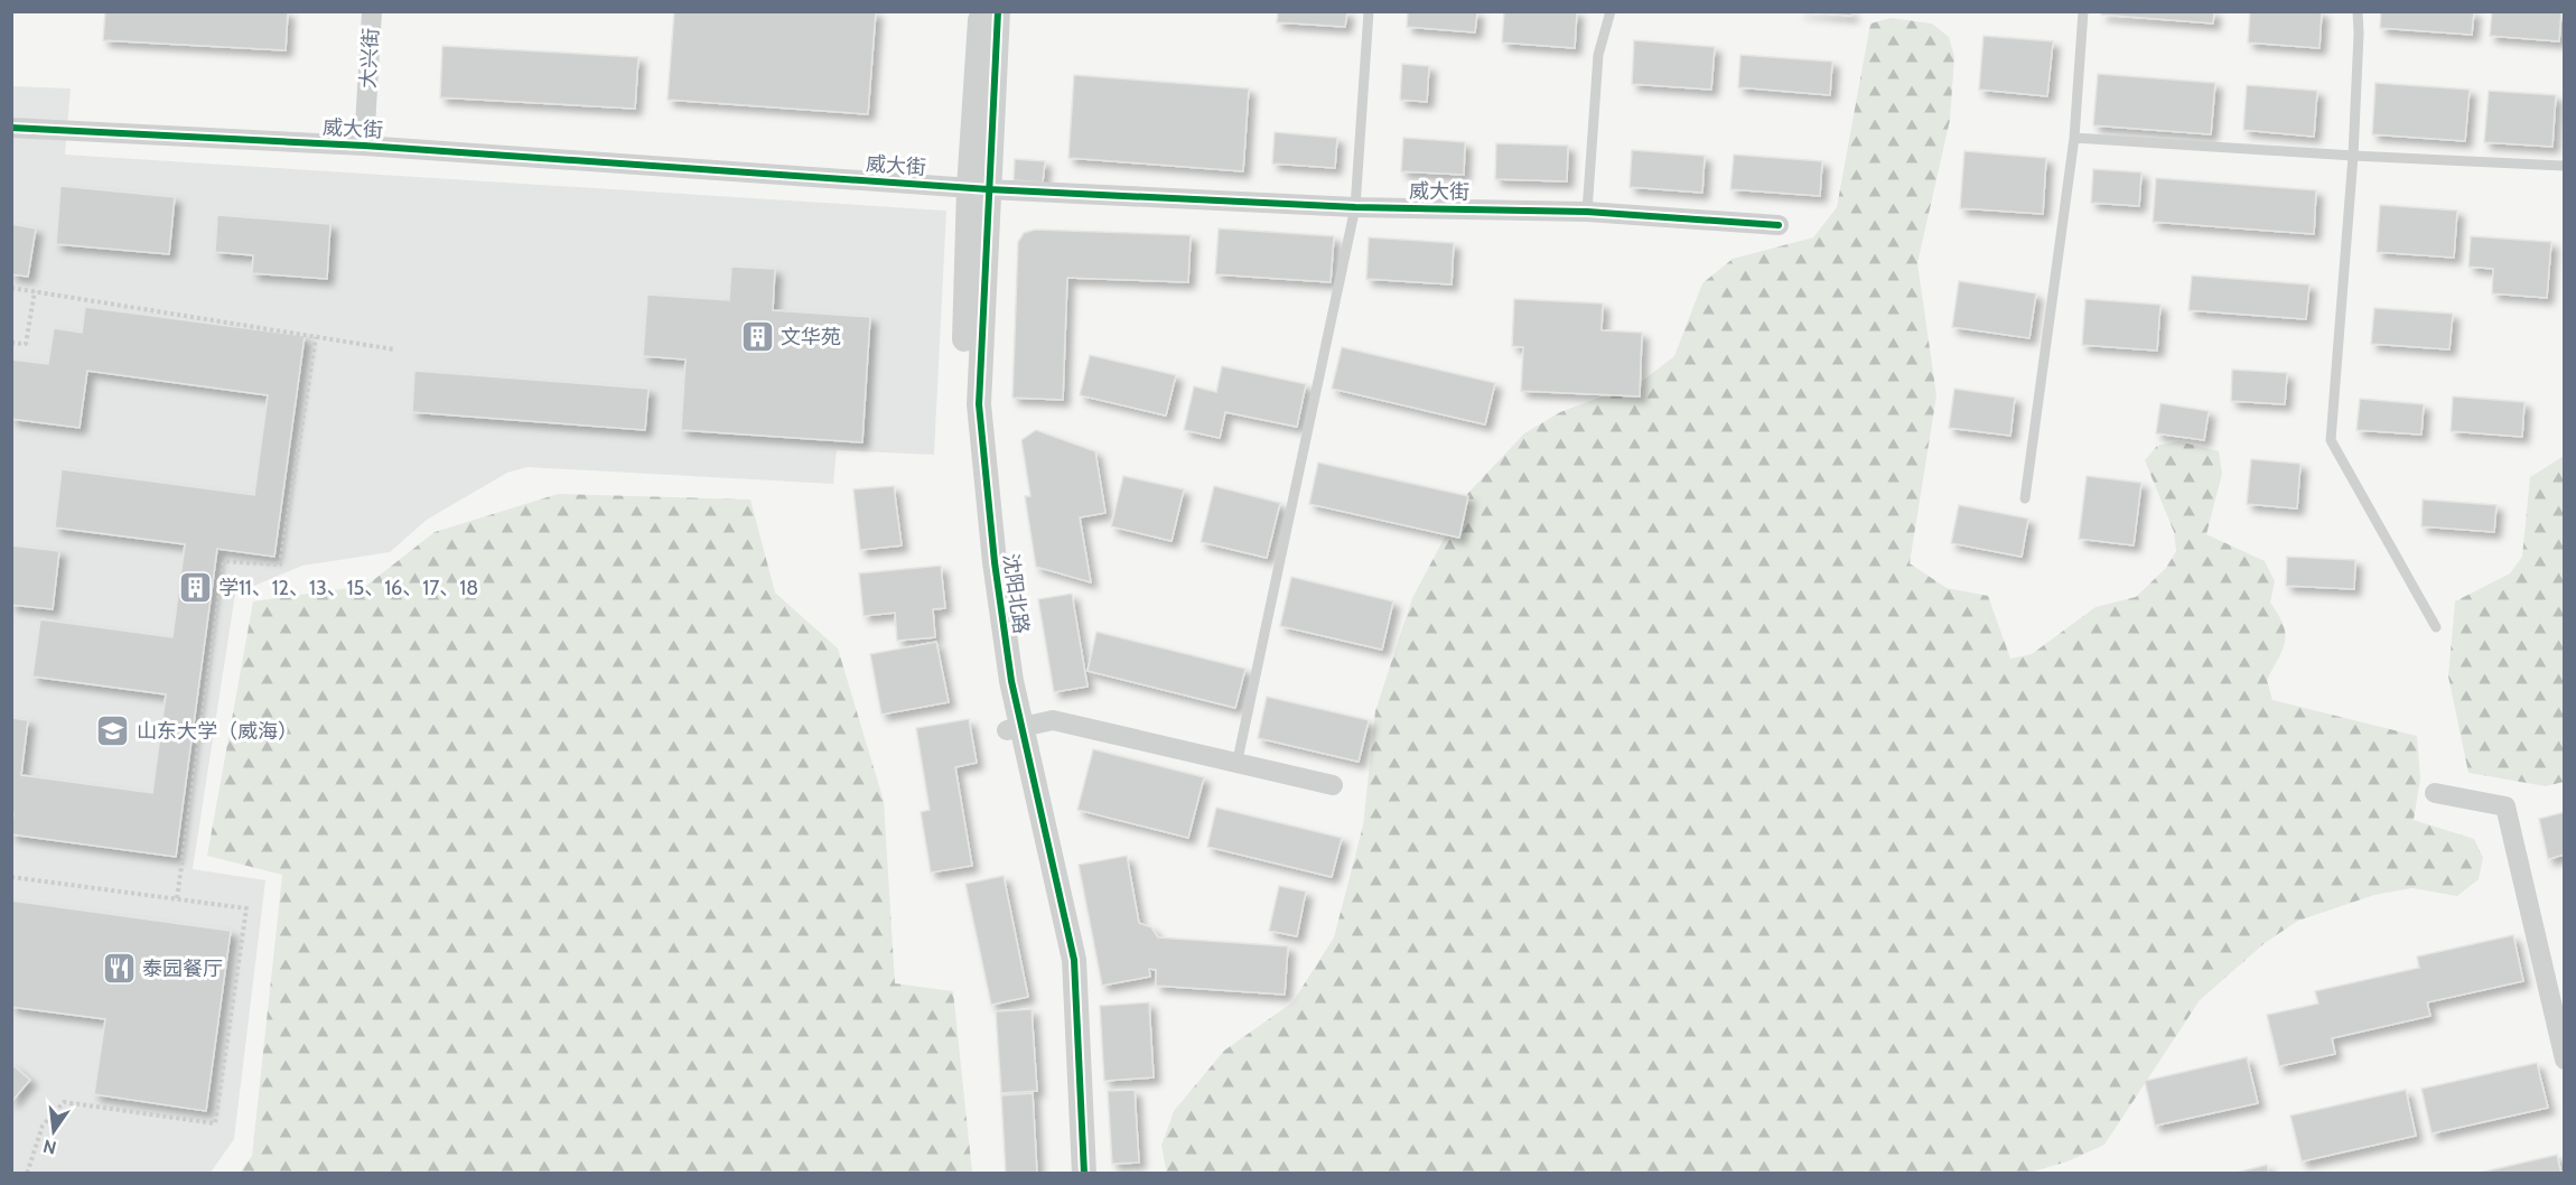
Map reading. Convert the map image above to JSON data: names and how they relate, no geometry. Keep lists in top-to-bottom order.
{
  "streets": {
    "street": ["大兴街", "威大街", "沈阳北路"]
  },
  "crossings": [
    ["大兴街", "威大街"],
    ["威大街", "沈阳北路"]
  ],
  "places": {
    "building": ["文华苑", "学11、12、13、15、16、17、18"],
    "school or university": ["山东大学（威海）"],
    "restaurant": ["泰园餐厅"]
  },
  "north": "bottom"
}
